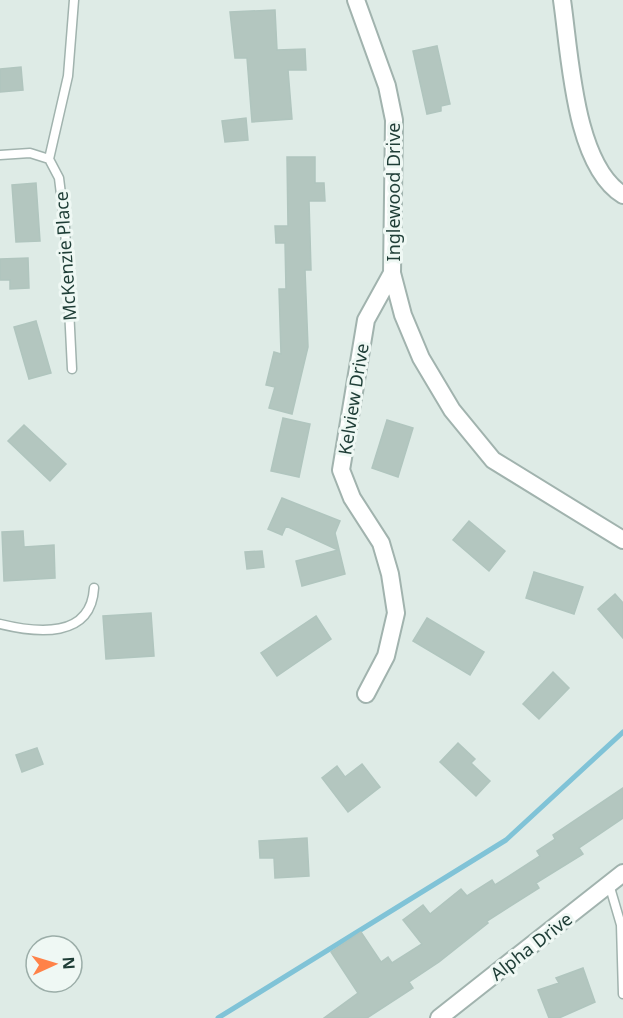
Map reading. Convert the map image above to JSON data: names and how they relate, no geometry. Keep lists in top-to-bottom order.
{
  "streets": {
    "street": ["Inglewood Drive", "Kelview Drive", "Alpha Drive"],
    "lane": ["McKenzie Place"]
  },
  "crossings": [
    ["Inglewood Drive", "Kelview Drive"]
  ],
  "north": "right"
}
